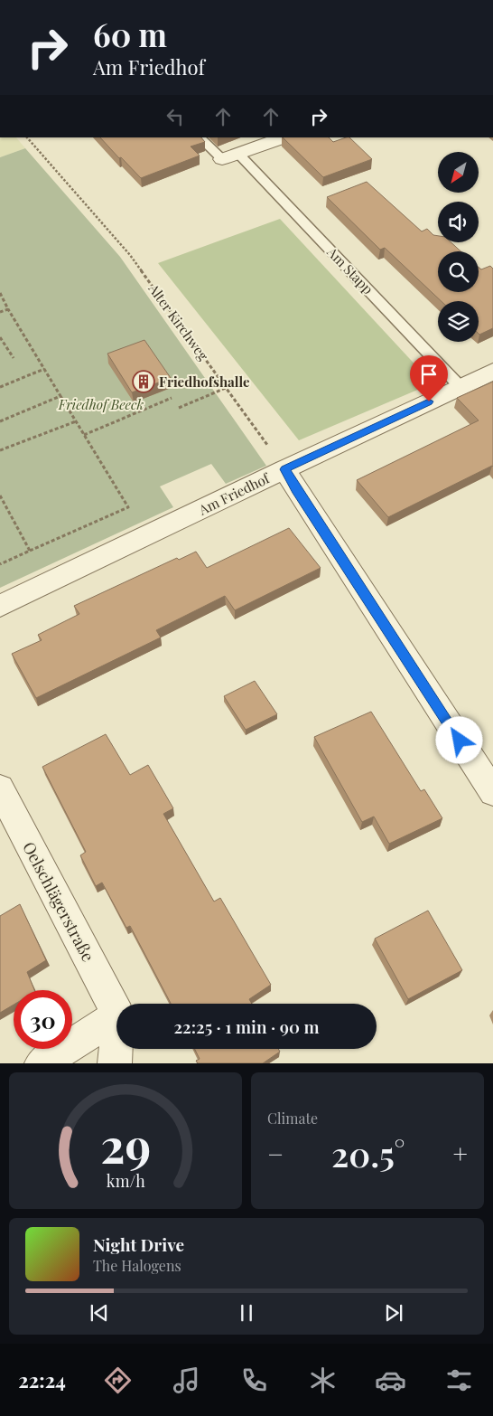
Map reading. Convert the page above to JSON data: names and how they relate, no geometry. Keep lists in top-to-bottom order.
{
  "streets": {
    "street": ["Am Friedhof", "Oelschlägerstraße"],
    "lane": ["Am Stapp"],
    "path": ["Alter Kirchweg"]
  },
  "crossings": [
    ["Am Stapp", "Am Friedhof"],
    ["Alter Kirchweg", "Am Friedhof"]
  ],
  "parks": ["Friedhof Beeck"],
  "places": {
    "building": ["Friedhofshalle"]
  },
  "north": "bottom left",
  "page": {
    "turn": ["60 m", "Am Friedhof"],
    "limit": "30",
    "trip": "22:25 · 1 min · 90 m",
    "tile": "Climate",
    "heat": ["−", "20.5°", "+"],
    "song": ["Night Drive", "The Halogens"],
    "tabs": "22:24",
    "gauge": ["29", "km/h"]
  }
}
